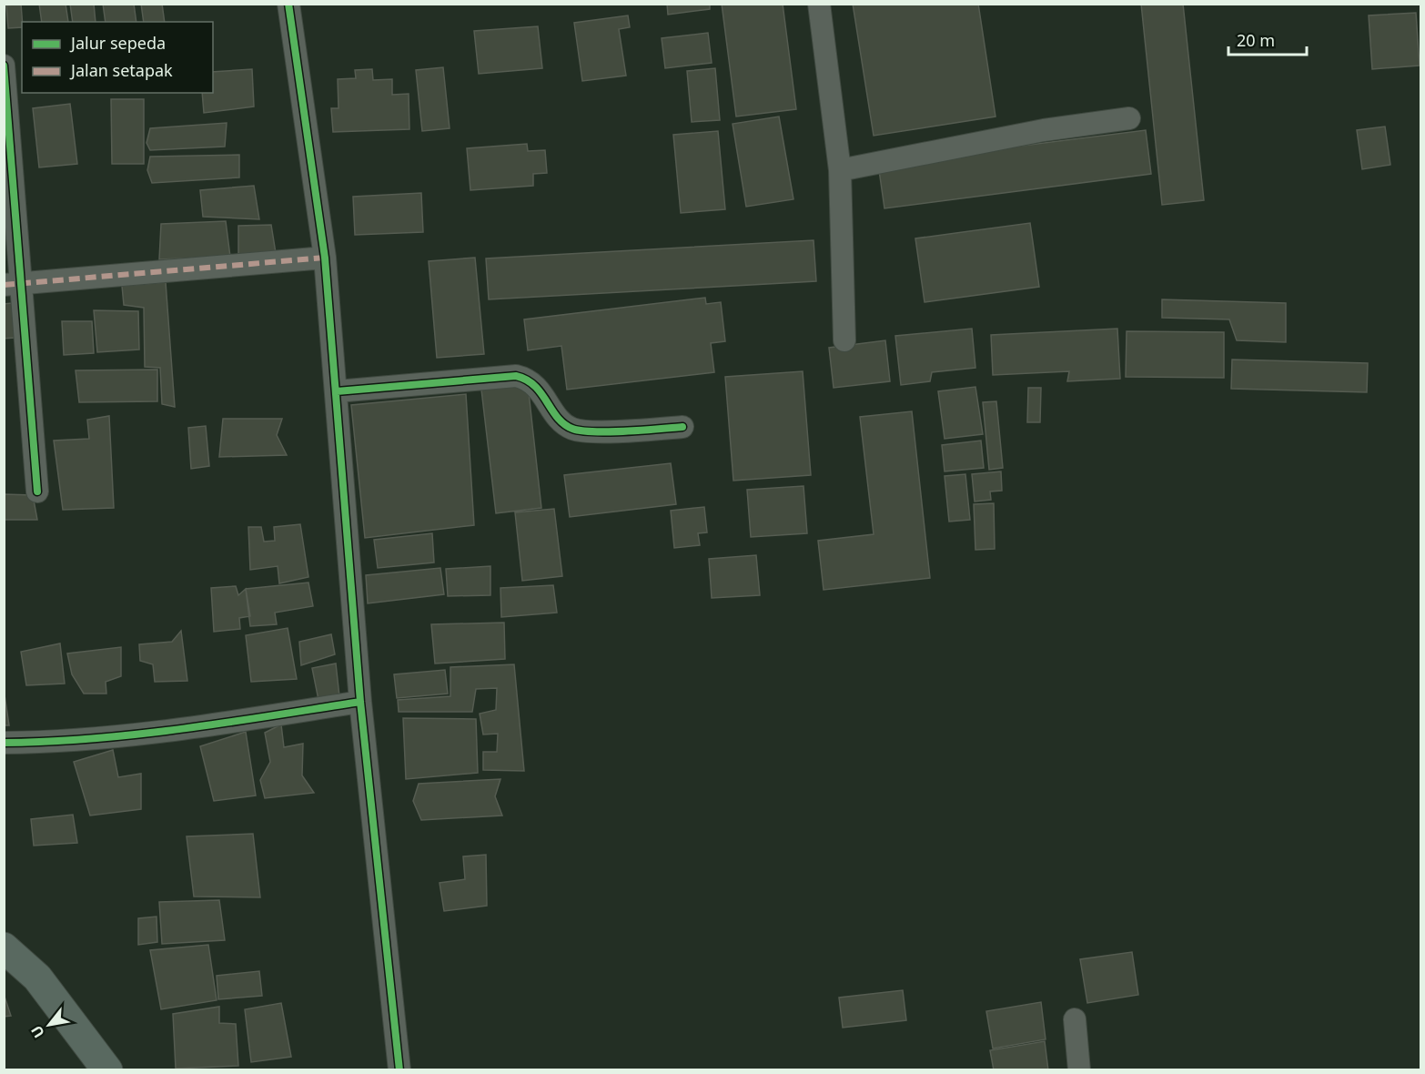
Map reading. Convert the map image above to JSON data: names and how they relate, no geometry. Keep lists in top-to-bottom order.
{
  "legend": ["Jalur sepeda", "Jalan setapak"],
  "scale_bar": "20 m",
  "north": "bottom left"
}
